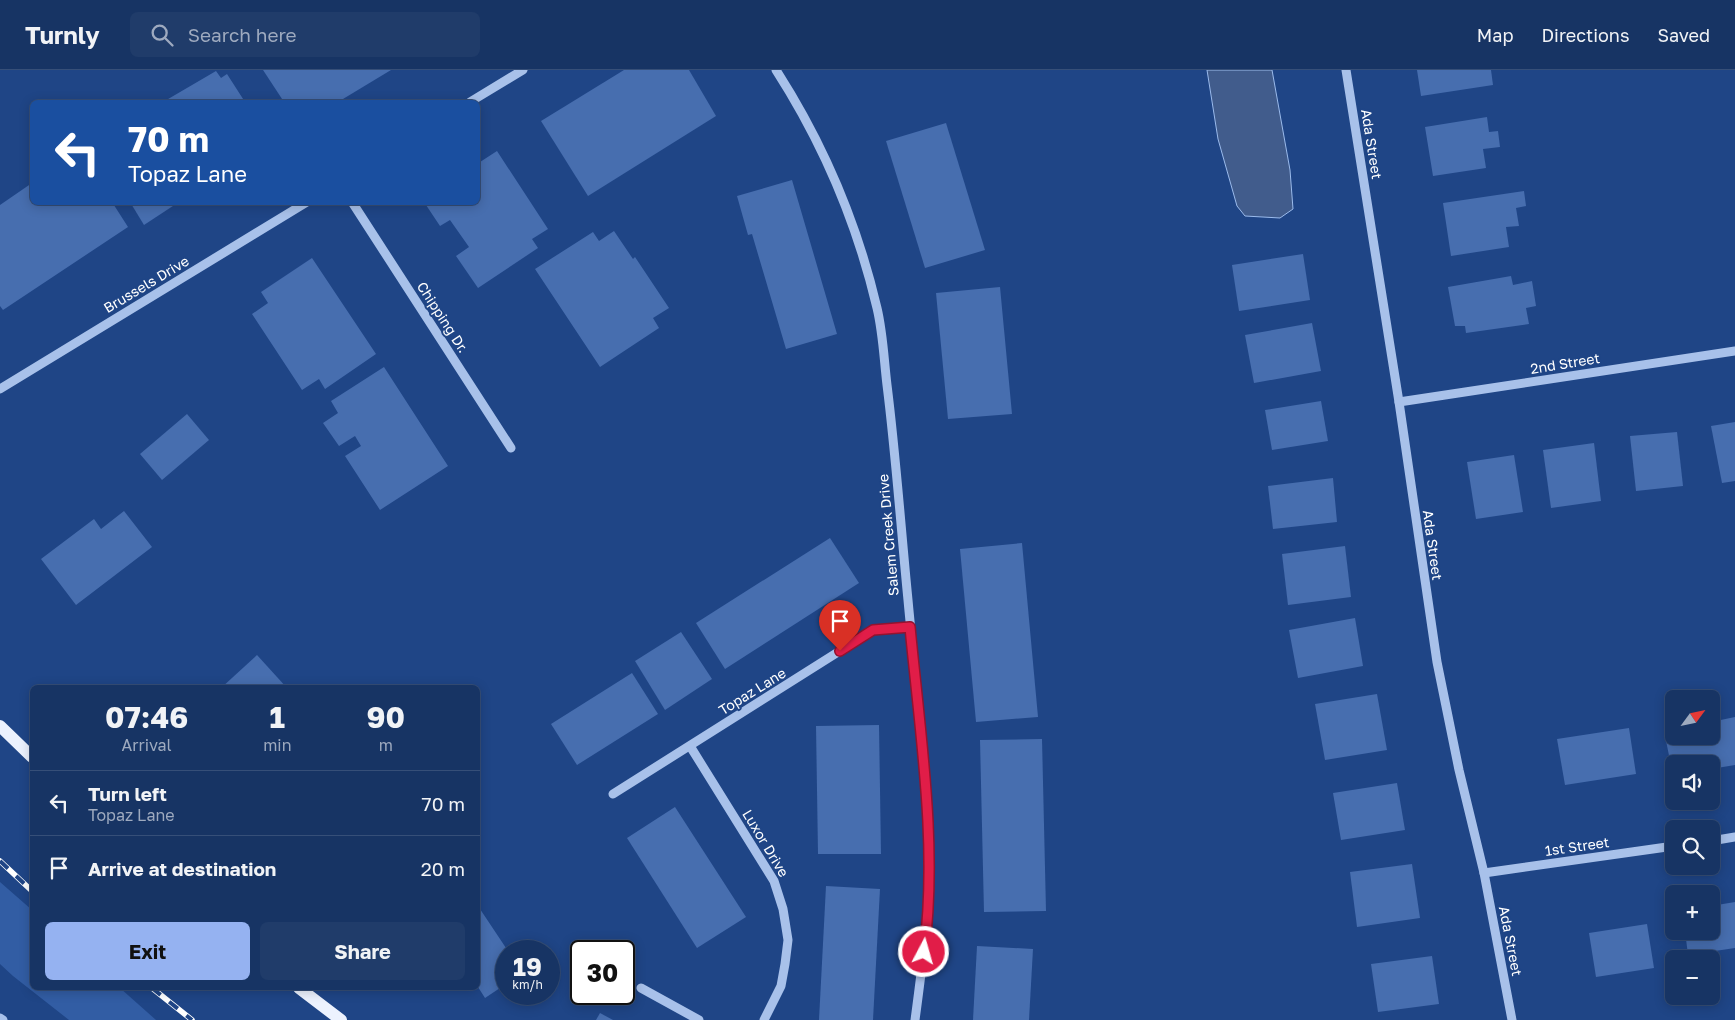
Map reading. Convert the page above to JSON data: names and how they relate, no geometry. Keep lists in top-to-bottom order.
{
  "streets": {
    "street": [
      "Ada Street",
      "Brussels Drive",
      "Chipping Dr.",
      "2nd Street",
      "Salem Creek Drive",
      "Topaz Lane",
      "Luxor Drive",
      "1st Street"
    ]
  },
  "crossings": [
    ["Ada Street", "2nd Street"],
    ["Ada Street", "1st Street"],
    ["Salem Creek Drive", "Topaz Lane"],
    ["Topaz Lane", "Luxor Drive"]
  ],
  "north": "top right",
  "page": {
    "header": "Turnly",
    "search": "Search here",
    "nav": ["Map", "Directions", "Saved"],
    "turn": ["70 m", "Topaz Lane"],
    "eta": [
      "07:46",
      "Arrival",
      "1",
      "min",
      "90",
      "m"
    ],
    "map_buttons": ["+", "−"],
    "list": [
      {
        "name": "Turn left",
        "note": "Topaz Lane",
        "value": "70 m"
      },
      {
        "name": "Arrive at destination",
        "value": "20 m"
      }
    ],
    "buttons": ["Exit", "Share"],
    "speed": "19 km/h",
    "limit": "30"
  }
}
